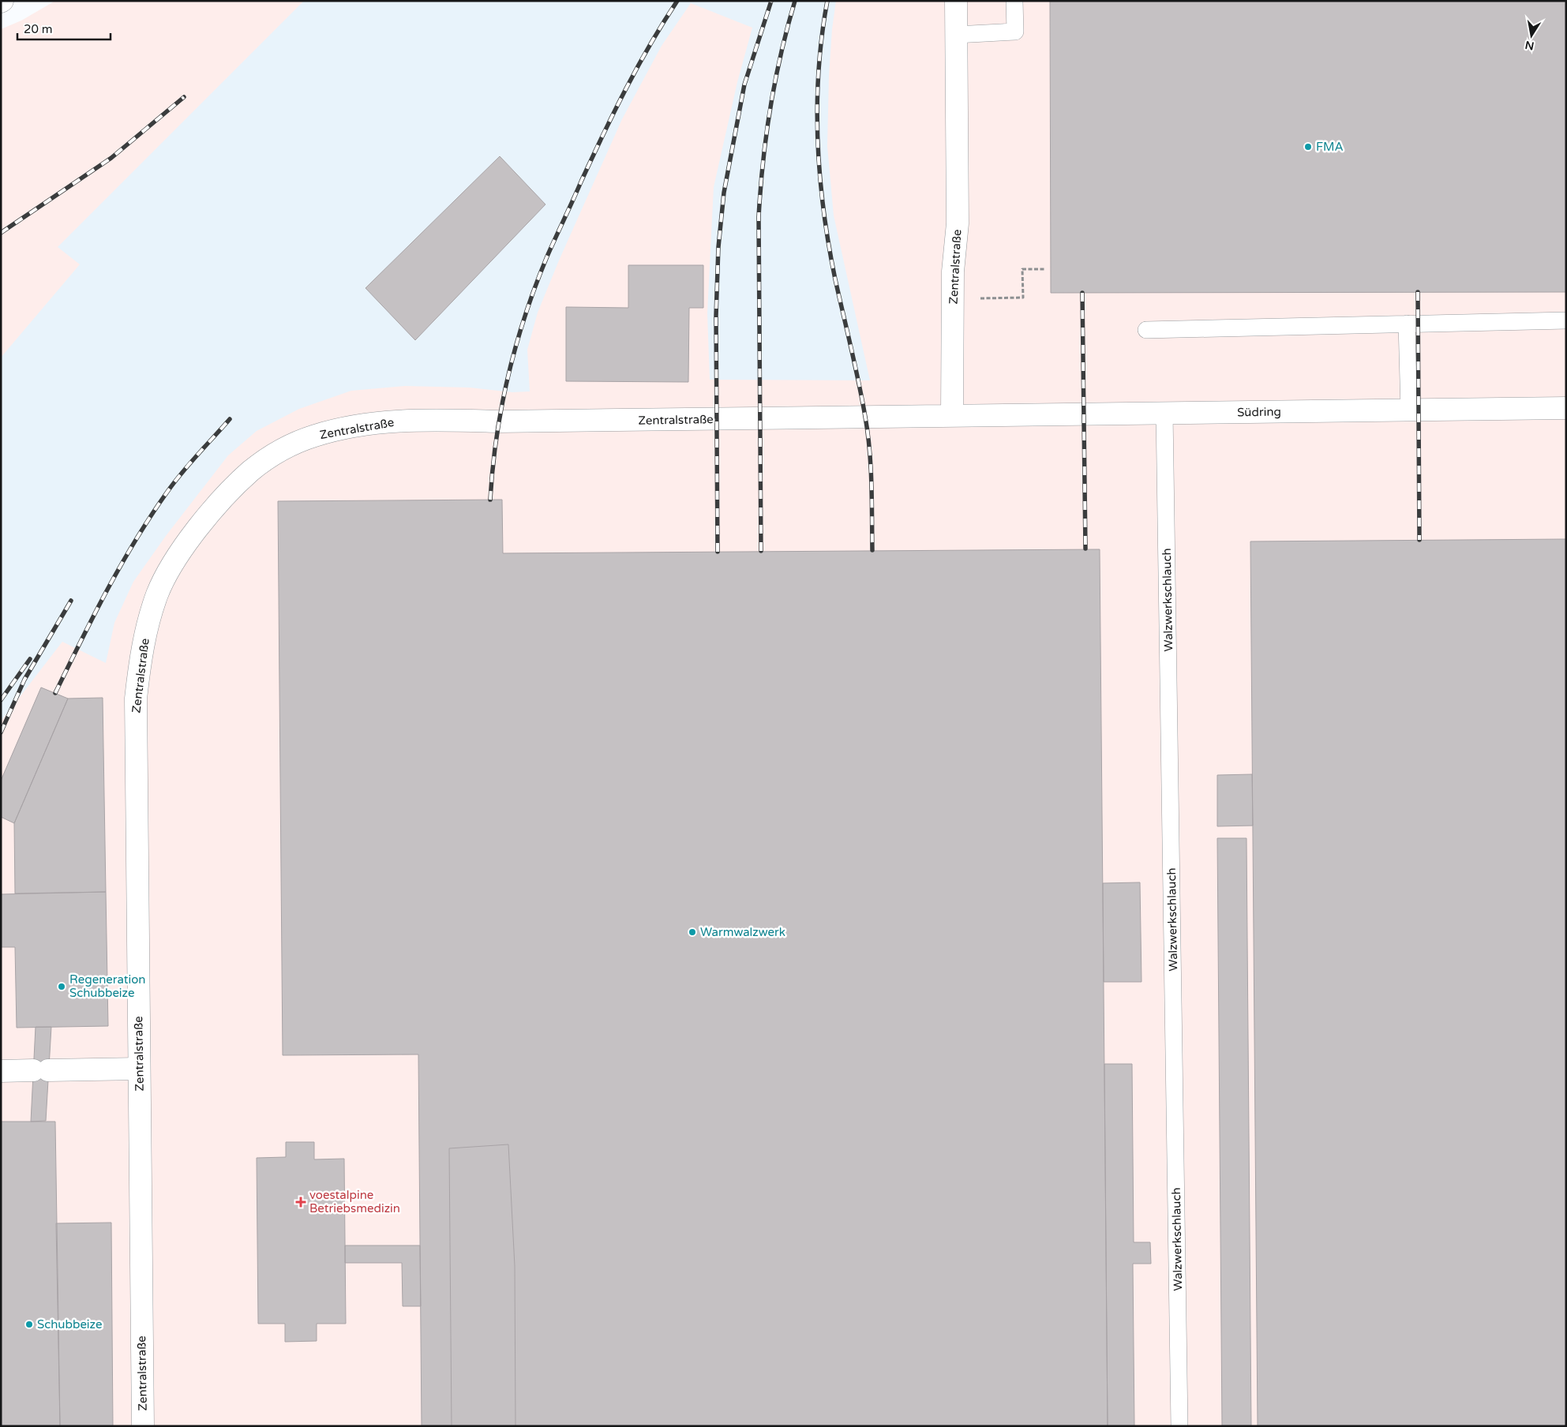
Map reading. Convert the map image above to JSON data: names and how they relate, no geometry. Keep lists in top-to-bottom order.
{
  "streets": {
    "street": ["Zentralstraße", "Südring"],
    "lane": ["Walzwerkschlauch"]
  },
  "crossings": [
    ["Zentralstraße", "Südring"],
    ["Südring", "Walzwerkschlauch"]
  ],
  "places": {
    "other": [
      "FMA",
      "Warmwalzwerk",
      "Regeneration Schubbeize",
      "Schubbeize"
    ],
    "health": ["voestalpine Betriebsmedizin"]
  },
  "scale_bar": "20 m",
  "north": "bottom"
}
